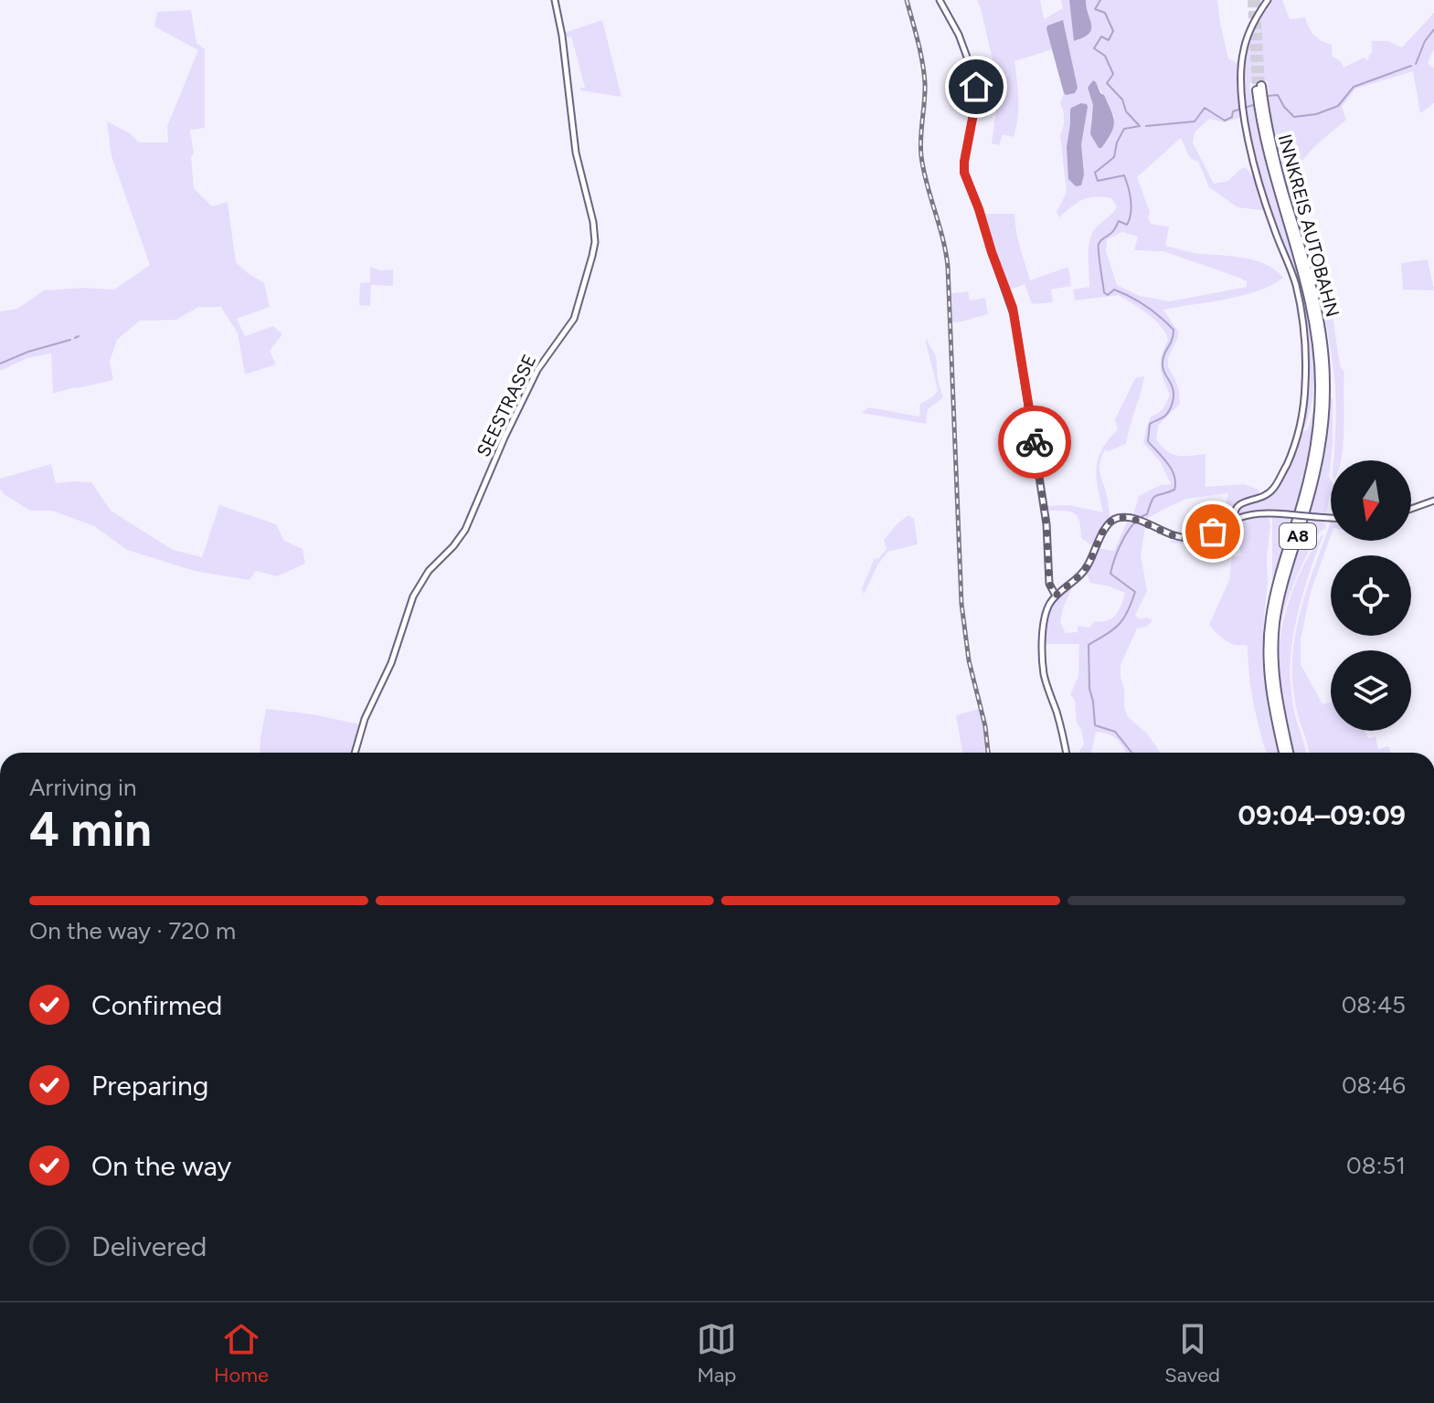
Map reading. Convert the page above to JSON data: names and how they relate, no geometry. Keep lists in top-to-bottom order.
{
  "streets": {
    "highway": ["INNKREIS AUTOBAHN", "A8"],
    "street": ["SEESTRASSE"]
  },
  "north": "bottom",
  "page": {
    "heading": ["4 min", "Arriving in", "09:04–09:09"],
    "bar": "On the way · 720 m",
    "list": [
      ["Confirmed", "08:45"],
      ["Preparing", "08:46"],
      ["On the way", "08:51"],
      "Delivered"
    ],
    "tabs": ["Home", "Map", "Saved"]
  }
}
